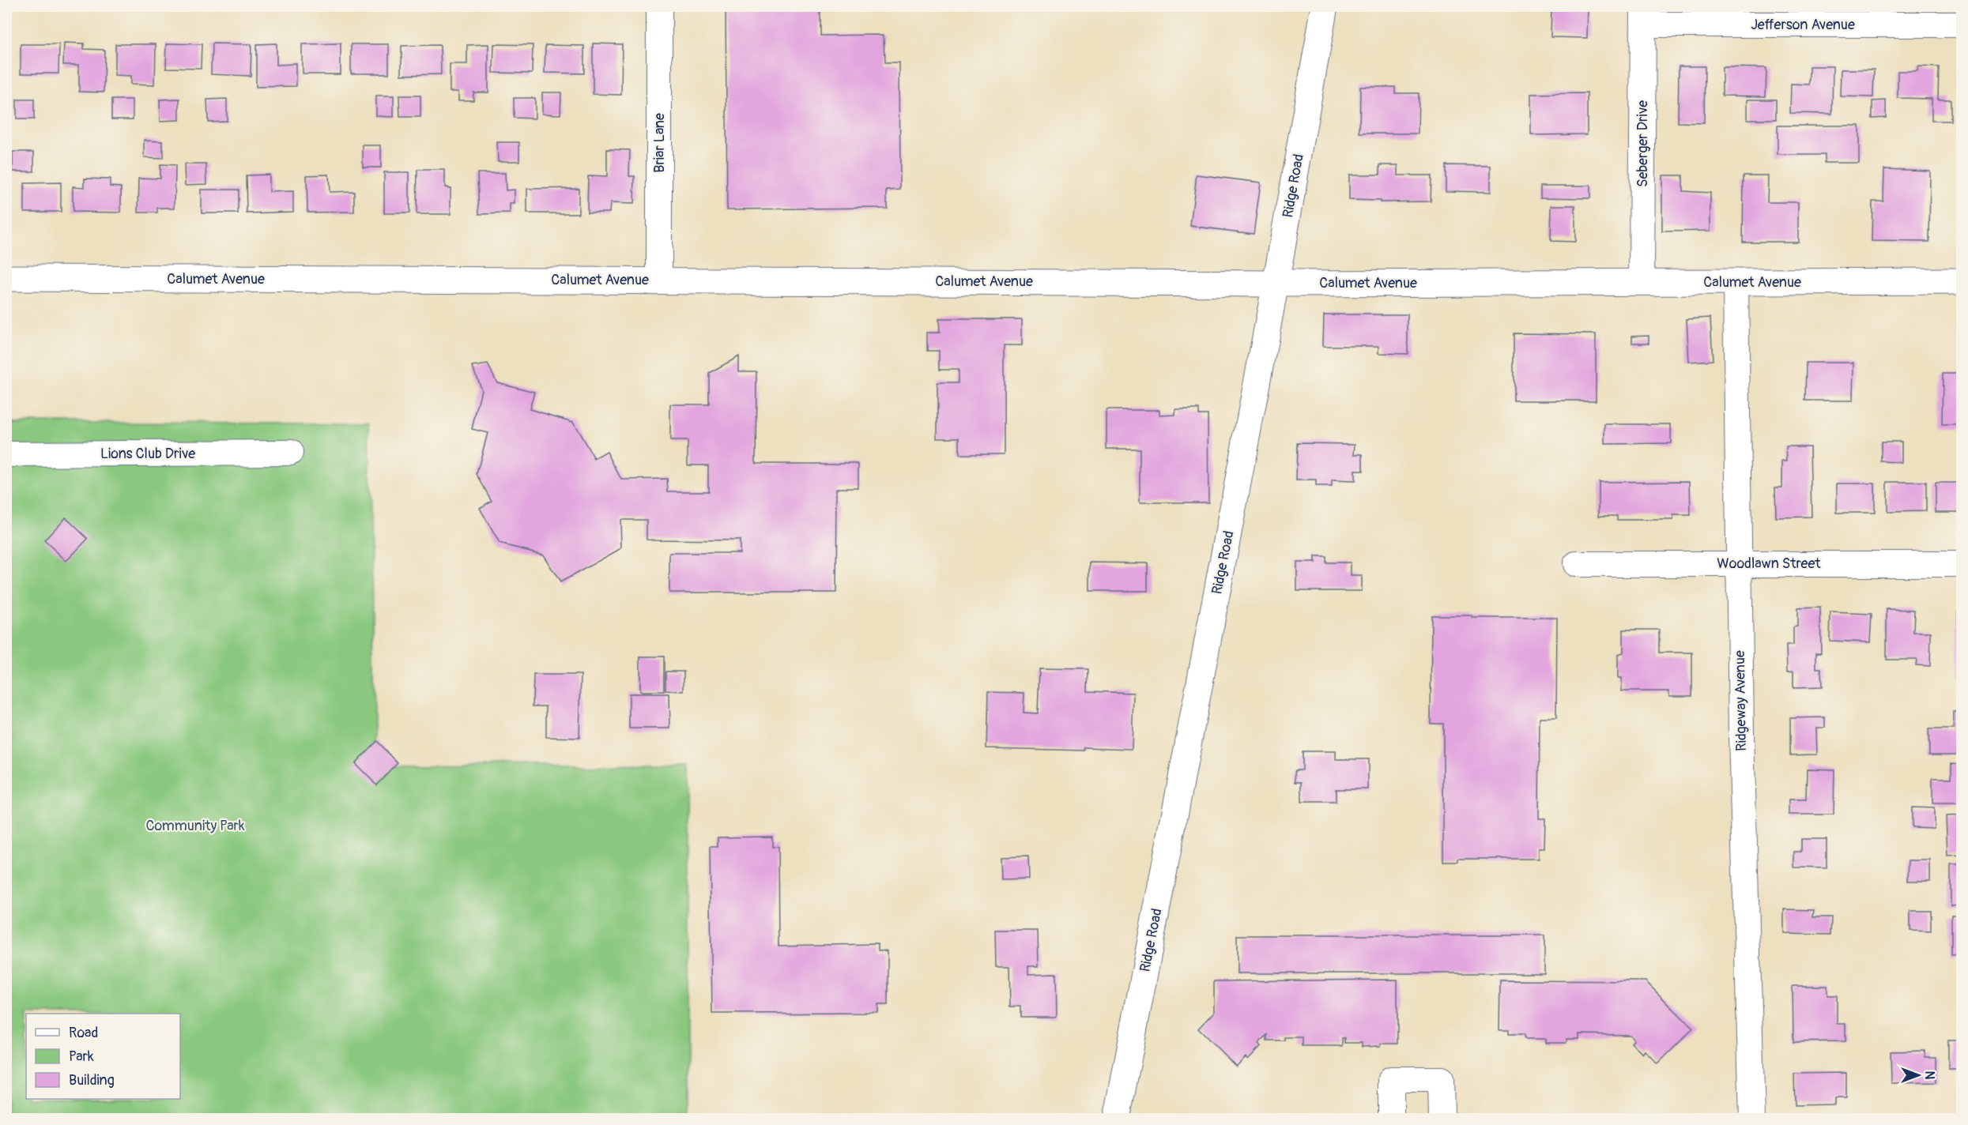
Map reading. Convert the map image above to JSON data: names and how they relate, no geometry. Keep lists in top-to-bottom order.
{
  "streets": {
    "main road": ["Ridge Road", "Calumet Avenue"],
    "street": [
      "Jefferson Avenue",
      "Briar Lane",
      "Seberger Drive",
      "Lions Club Drive",
      "Woodlawn Street",
      "Ridgeway Avenue"
    ]
  },
  "crossings": [
    ["Jefferson Avenue", "Seberger Drive"],
    ["Briar Lane", "Calumet Avenue"],
    ["Seberger Drive", "Calumet Avenue"],
    ["Ridge Road", "Calumet Avenue"],
    ["Calumet Avenue", "Ridgeway Avenue"],
    ["Woodlawn Street", "Ridgeway Avenue"]
  ],
  "parks": ["Community Park"],
  "legend": ["Road", "Park", "Building"],
  "north": "right"
}
